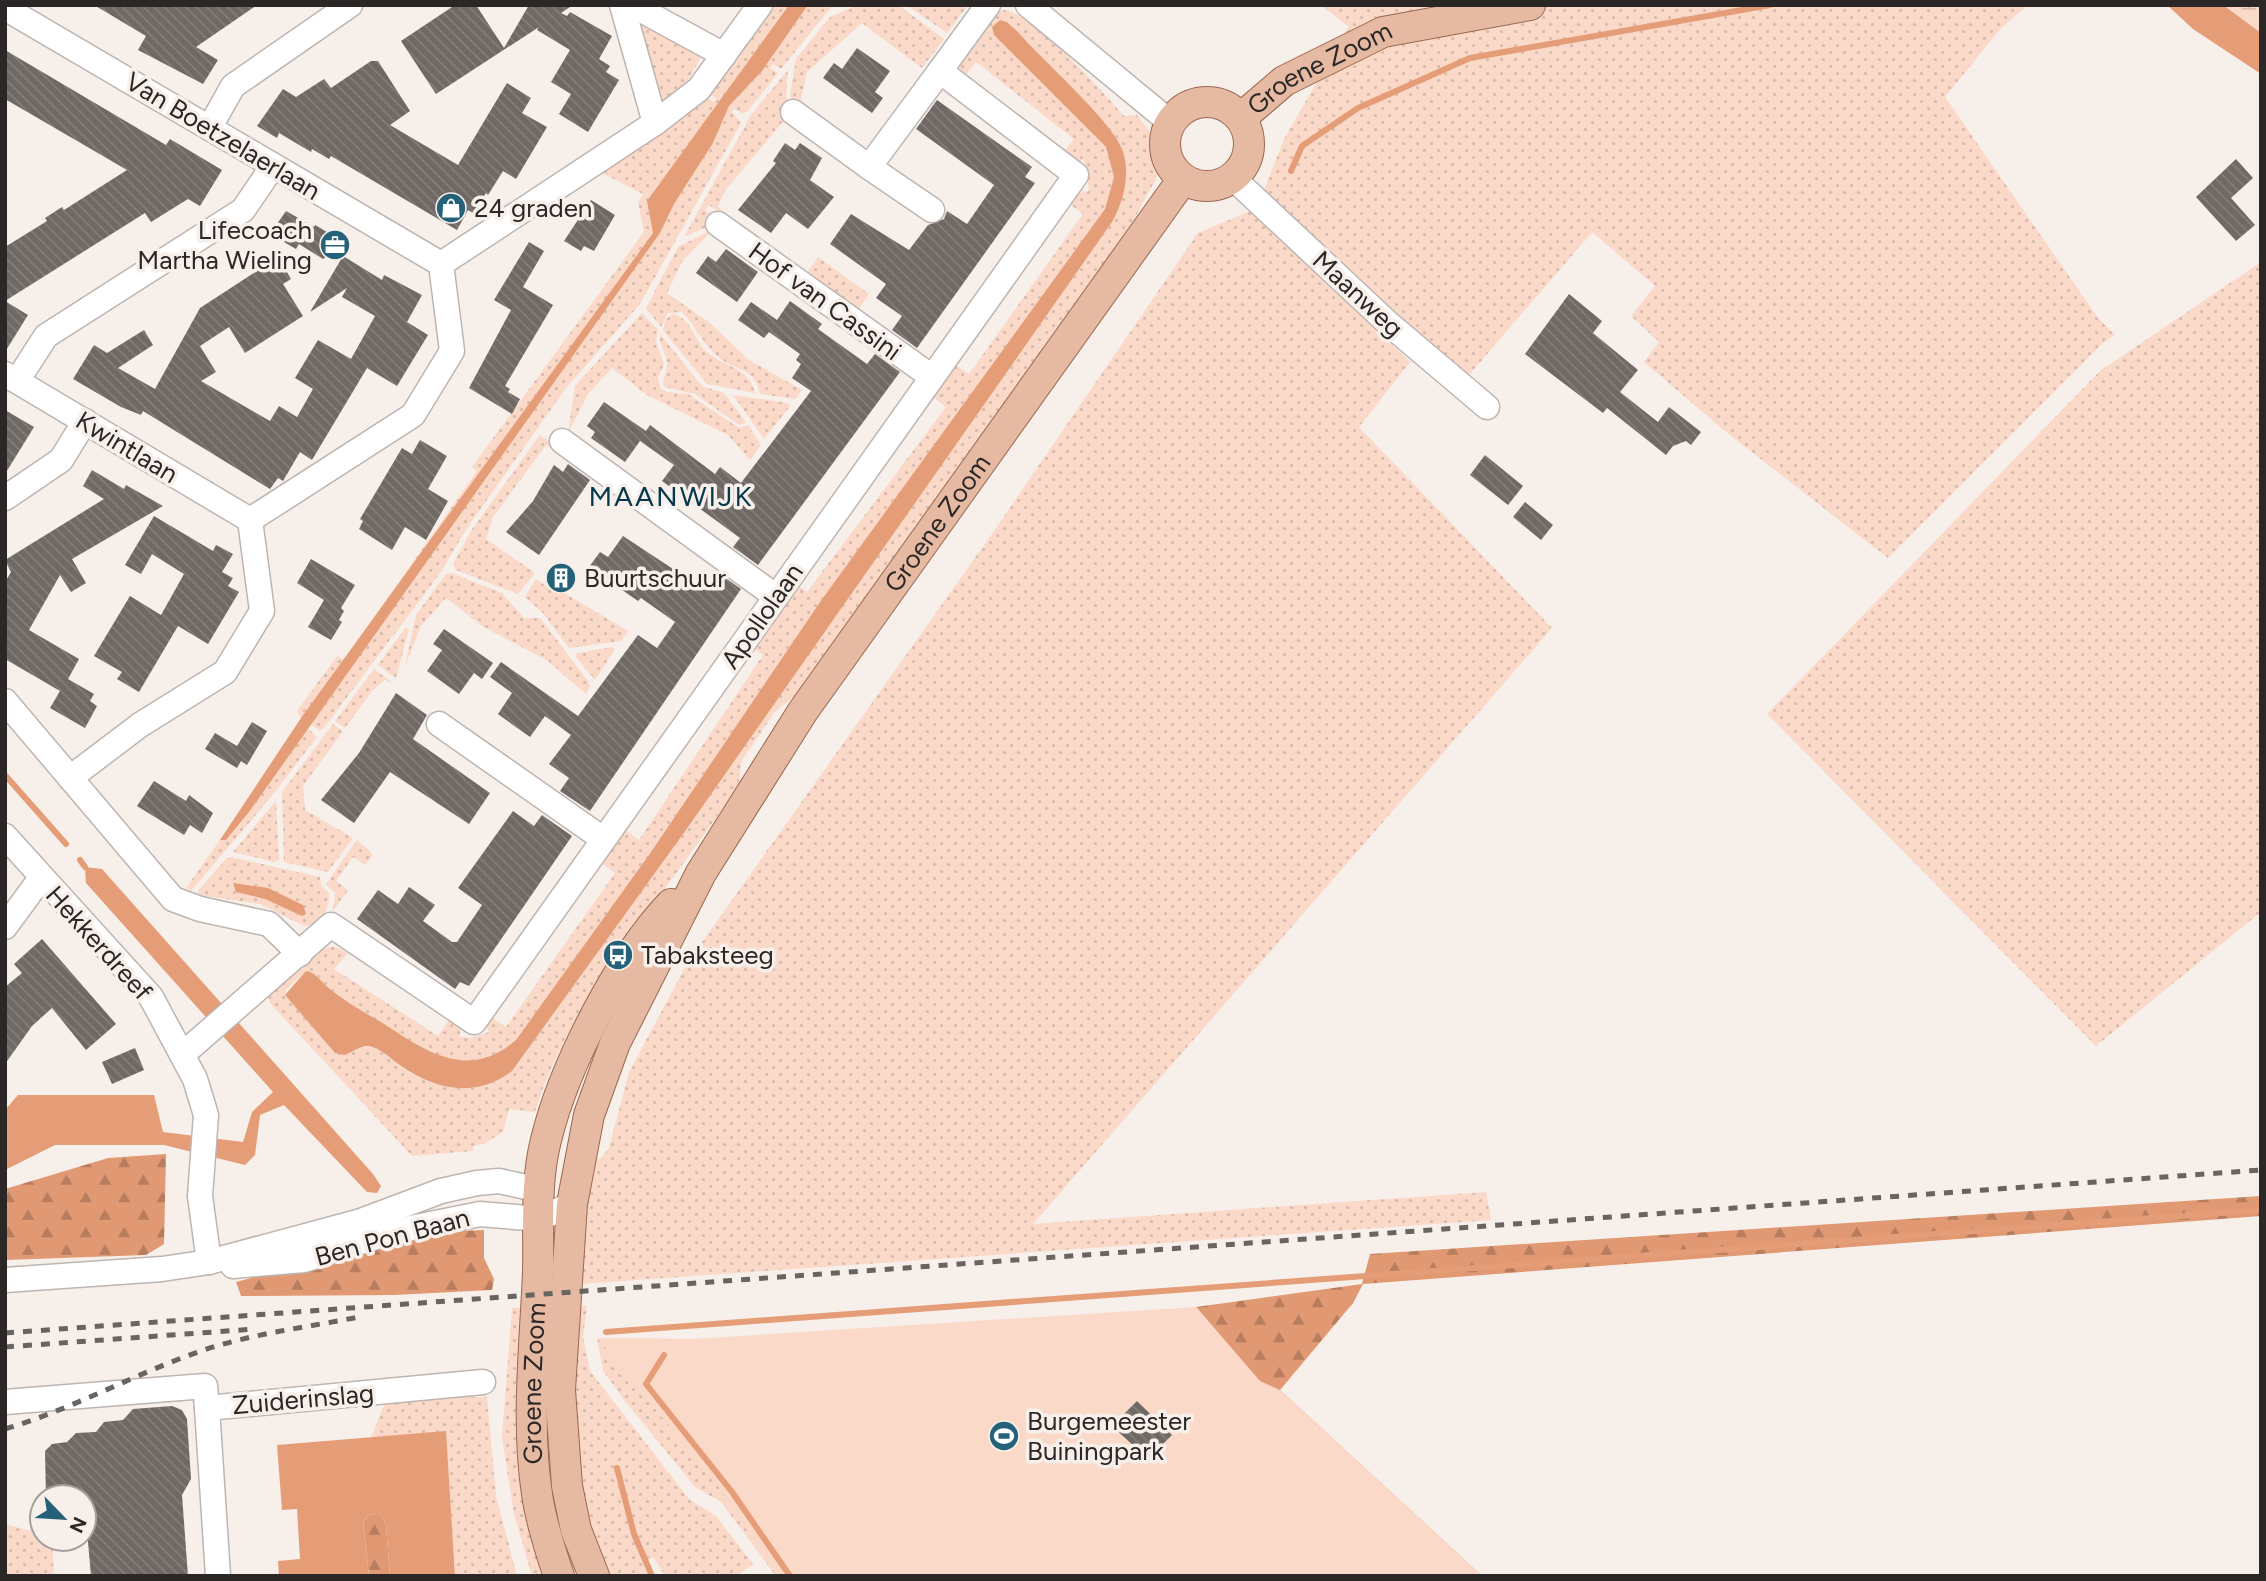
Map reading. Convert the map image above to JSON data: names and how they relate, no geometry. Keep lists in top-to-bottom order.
{
  "streets": {
    "main road": ["Groene Zoom"],
    "street": [
      "Van Boetzelaerlaan",
      "Maanweg",
      "Hof van Cassini",
      "Kwintlaan",
      "Apollolaan",
      "Hekkerdreef",
      "Ben Pon Baan",
      "Zuiderinslag"
    ]
  },
  "crossings": [
    ["Groene Zoom", "Maanweg"],
    ["Groene Zoom", "Ben Pon Baan"],
    ["Hof van Cassini", "Apollolaan"],
    ["Hekkerdreef", "Ben Pon Baan"]
  ],
  "districts": ["MAANWIJK"],
  "places": {
    "shop": ["24 graden"],
    "office": ["Lifecoach Martha Wieling"],
    "building": ["Buurtschuur"],
    "bus stop": ["Tabaksteeg"],
    "sports": ["Burgemeester Buiningpark"]
  },
  "north": "bottom right"
}
